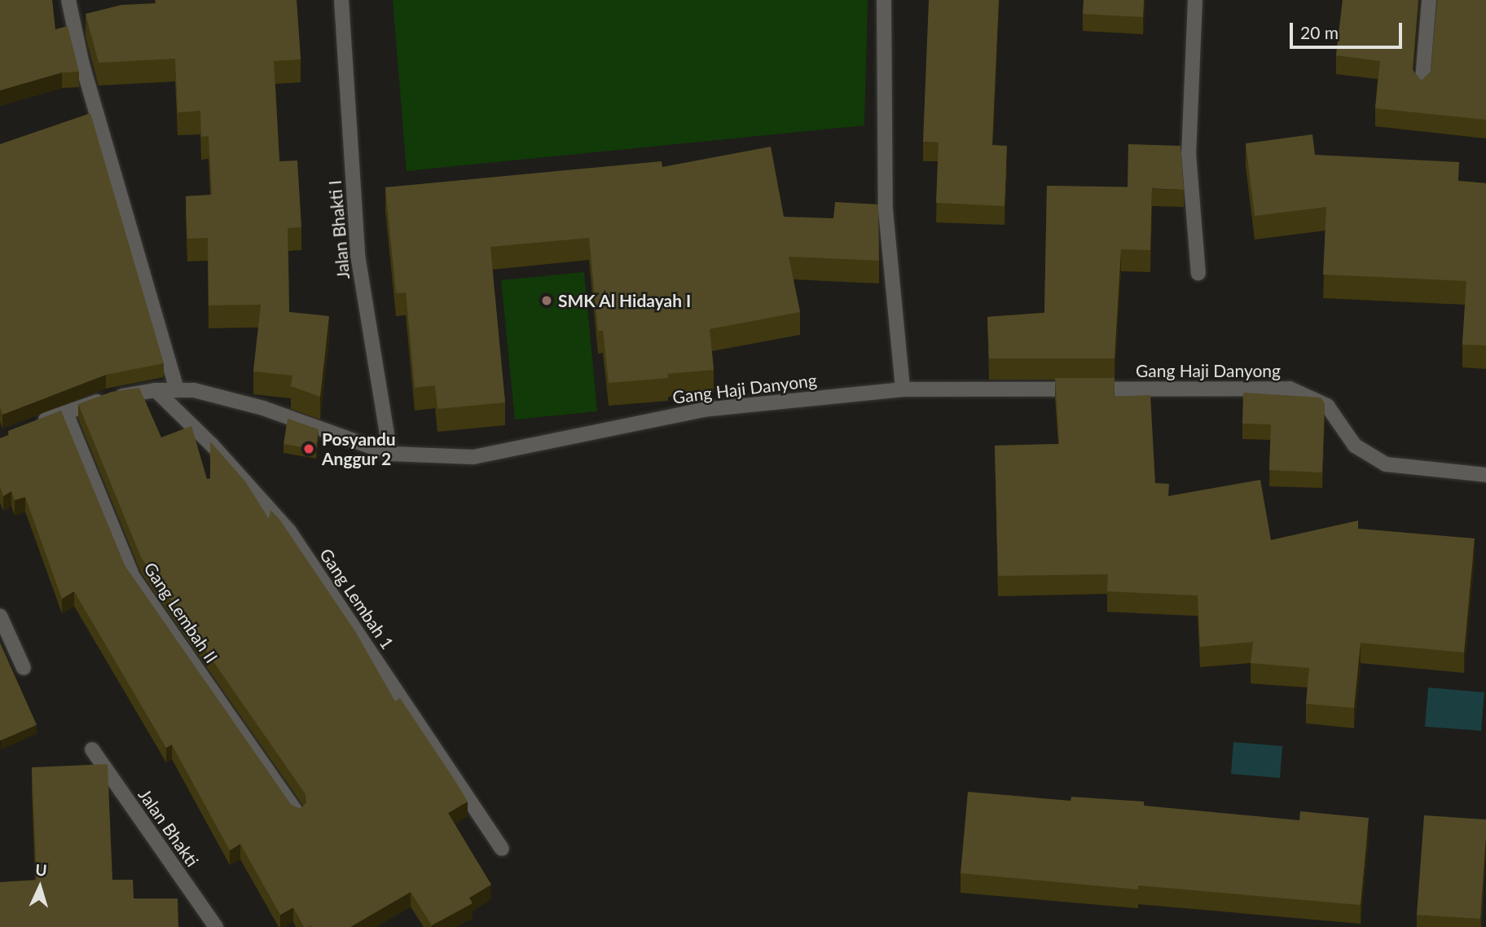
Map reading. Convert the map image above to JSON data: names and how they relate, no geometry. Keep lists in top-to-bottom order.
{
  "streets": {
    "street": [
      "Jalan Bhakti I",
      "Gang Haji Danyong",
      "Gang Lembah 1",
      "Gang Lembah II",
      "Jalan Bhakti"
    ]
  },
  "crossings": [
    ["Jalan Bhakti I", "Gang Haji Danyong"],
    ["Gang Haji Danyong", "Gang Lembah 1"],
    ["Gang Haji Danyong", "Gang Lembah II"]
  ],
  "places": ["SMK Al Hidayah I", "Posyandu Anggur 2"],
  "scale_bar": "20 m",
  "north": "top"
}
